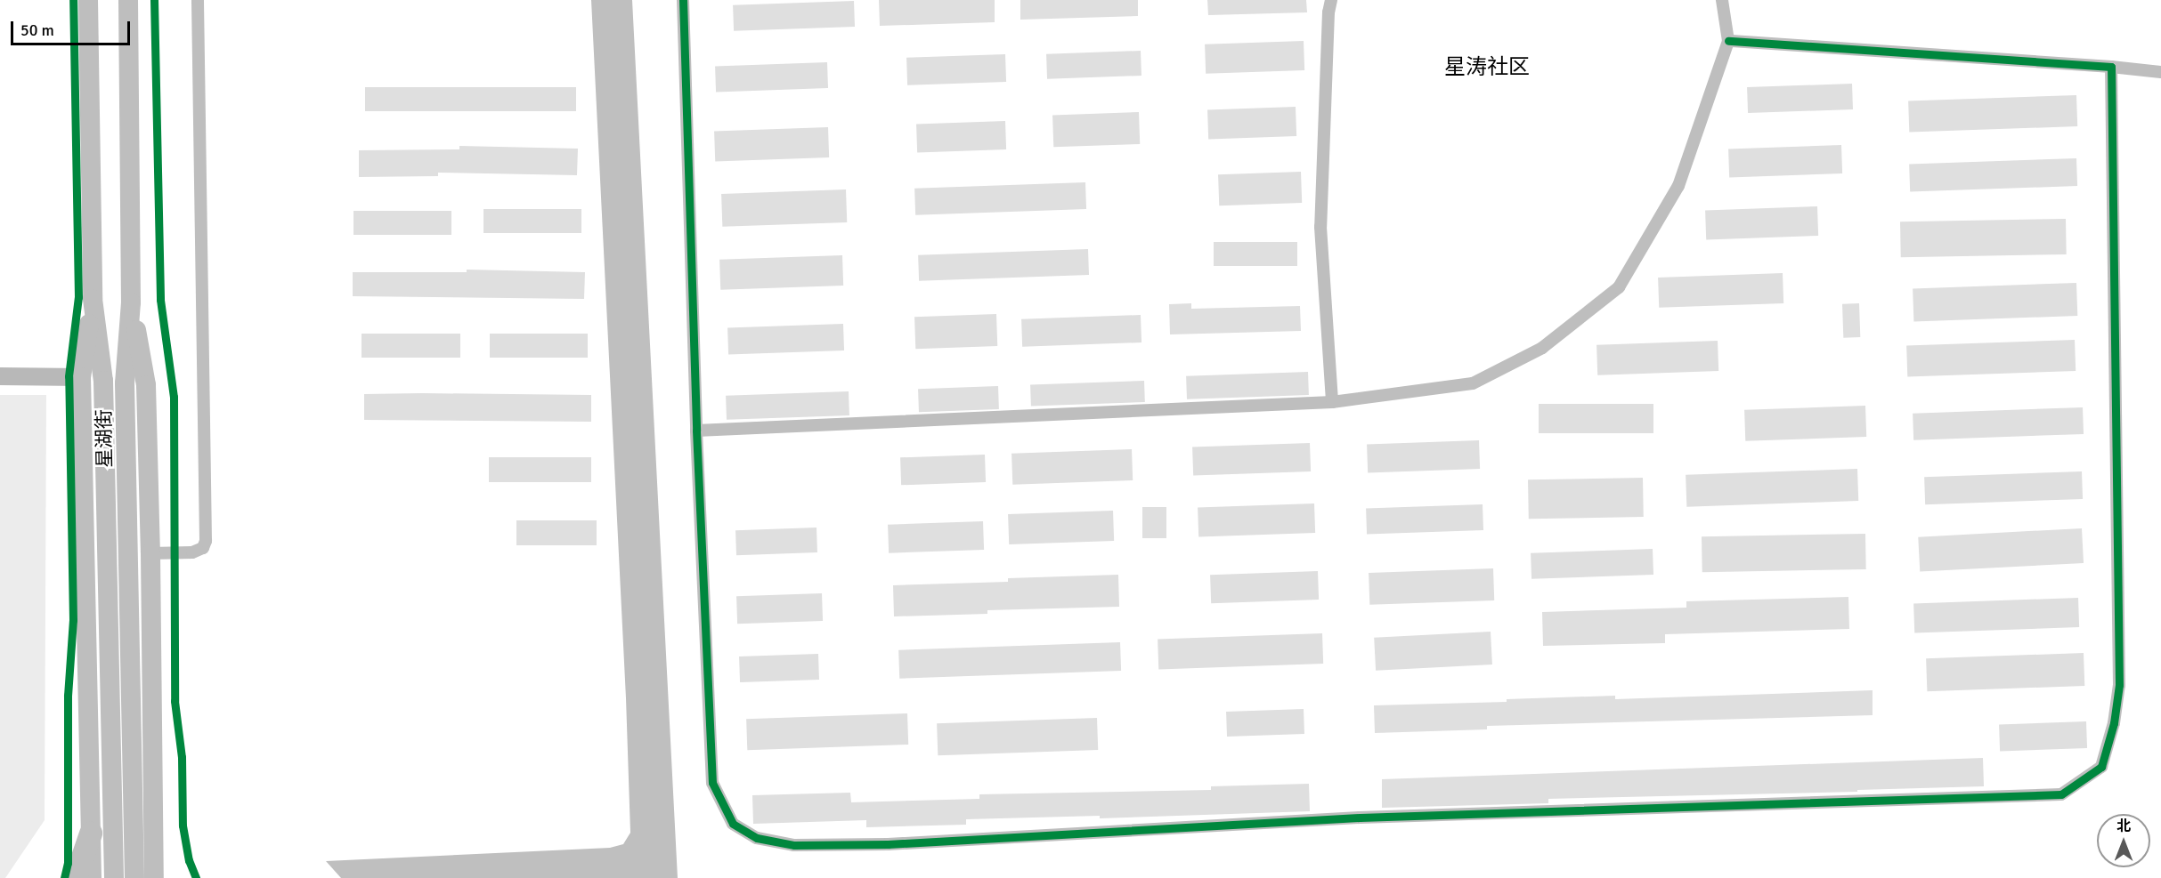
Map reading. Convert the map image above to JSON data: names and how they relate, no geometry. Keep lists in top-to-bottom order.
{
  "streets": {
    "main road": ["星湖街"]
  },
  "districts": ["星涛社区"],
  "scale_bar": "50 m",
  "north": "top"
}
